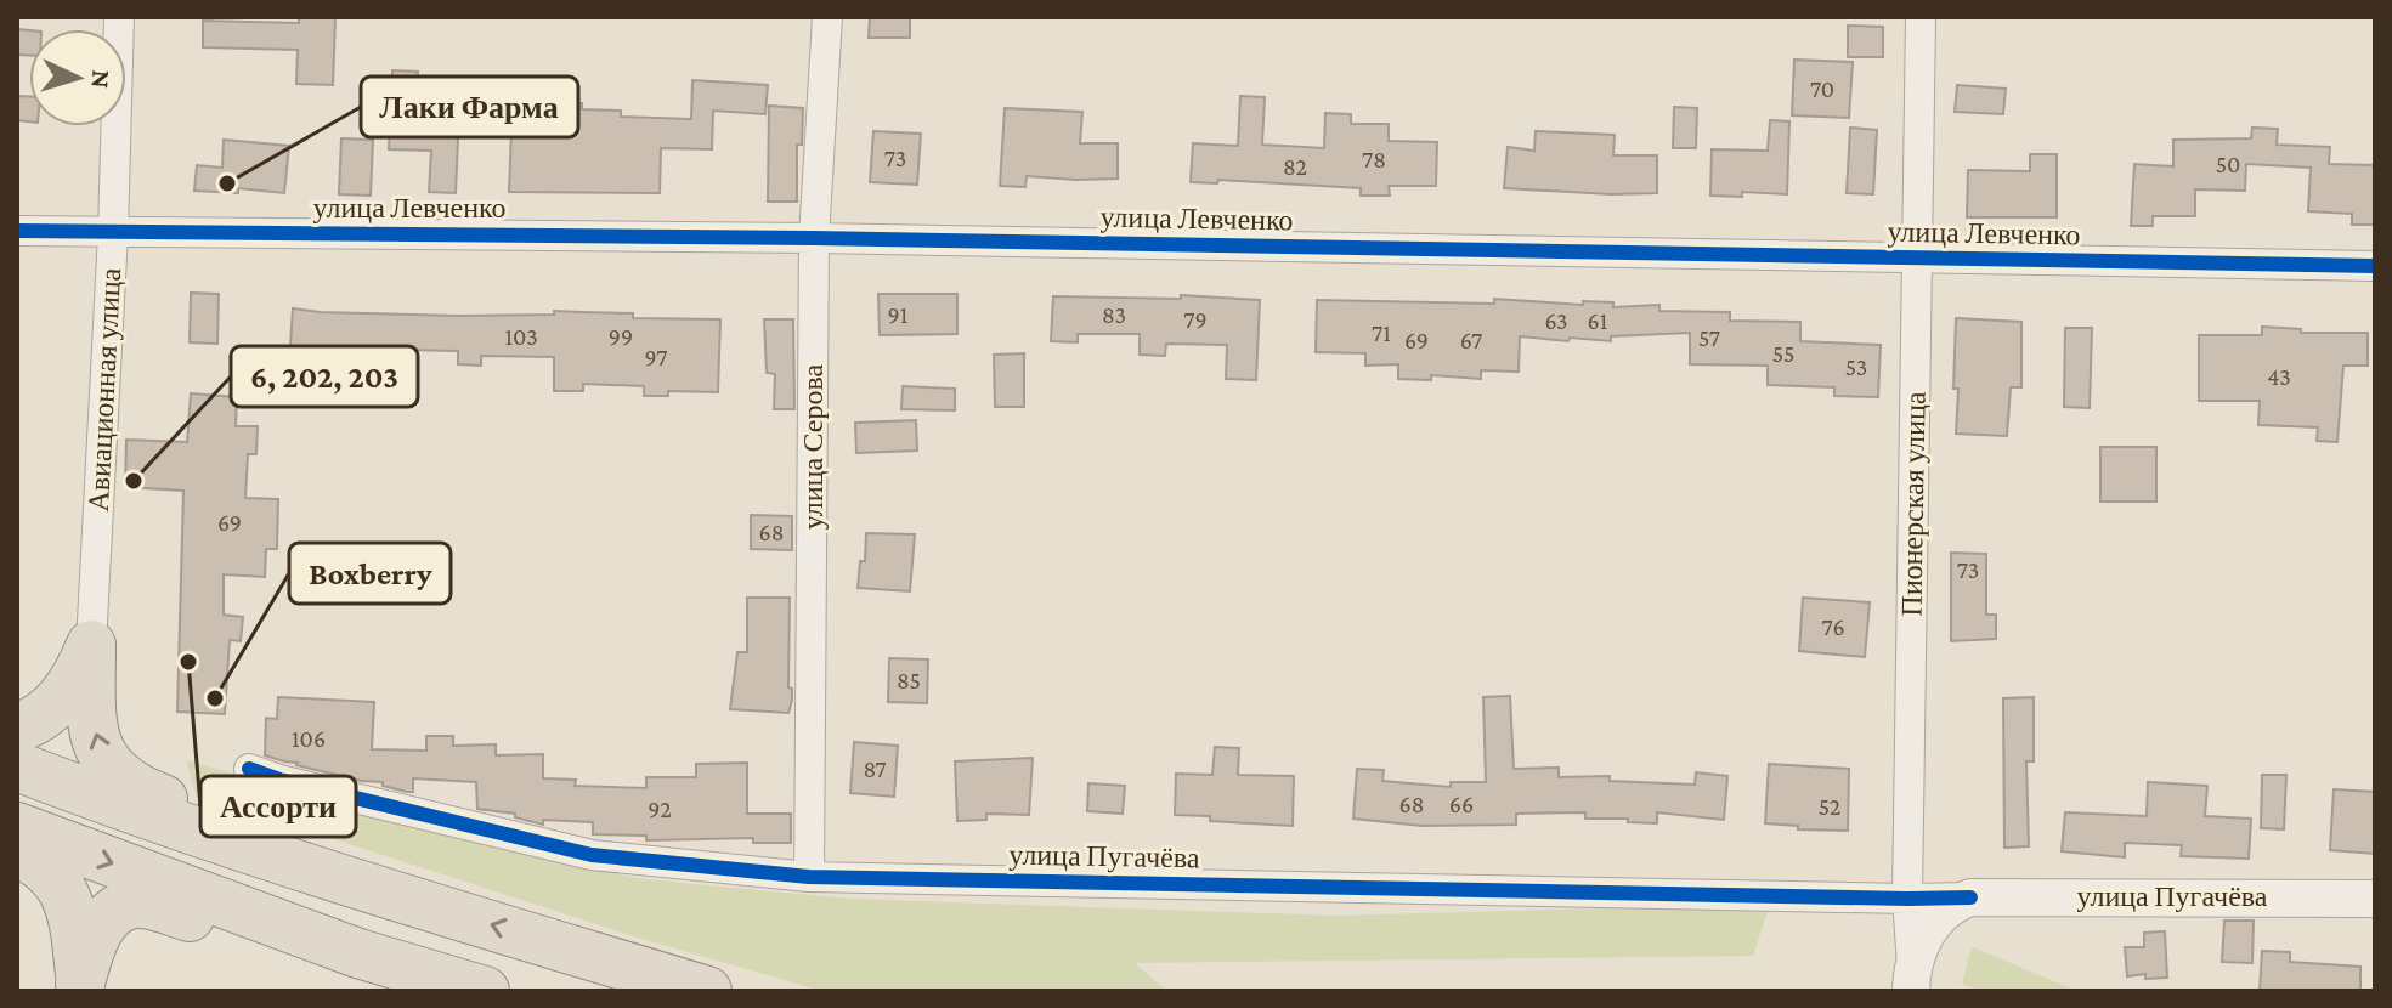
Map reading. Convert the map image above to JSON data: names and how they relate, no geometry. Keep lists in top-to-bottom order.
{
  "streets": {
    "street": [
      "улица Левченко",
      "Авиационная улица",
      "улица Серова",
      "Пионерская улица",
      "улица Пугачёва"
    ]
  },
  "crossings": [
    ["улица Левченко", "Авиационная улица"],
    ["улица Левченко", "улица Серова"],
    ["улица Левченко", "Пионерская улица"],
    ["улица Серова", "улица Пугачёва"],
    ["Пионерская улица", "улица Пугачёва"]
  ],
  "places": [
    "Лаки Фарма",
    "6, 202, 203",
    "Ассорти",
    "Boxberry"
  ],
  "house_numbers": [
    "70",
    "73",
    "78",
    "50",
    "82",
    "91",
    "83",
    "79",
    "63",
    "61",
    "71",
    "103",
    "99",
    "57",
    "69",
    "67",
    "55",
    "97",
    "53",
    "43",
    "69",
    "68",
    "73",
    "76",
    "85",
    "106",
    "87",
    "68",
    "66",
    "52",
    "92"
  ],
  "north": "right"
}
